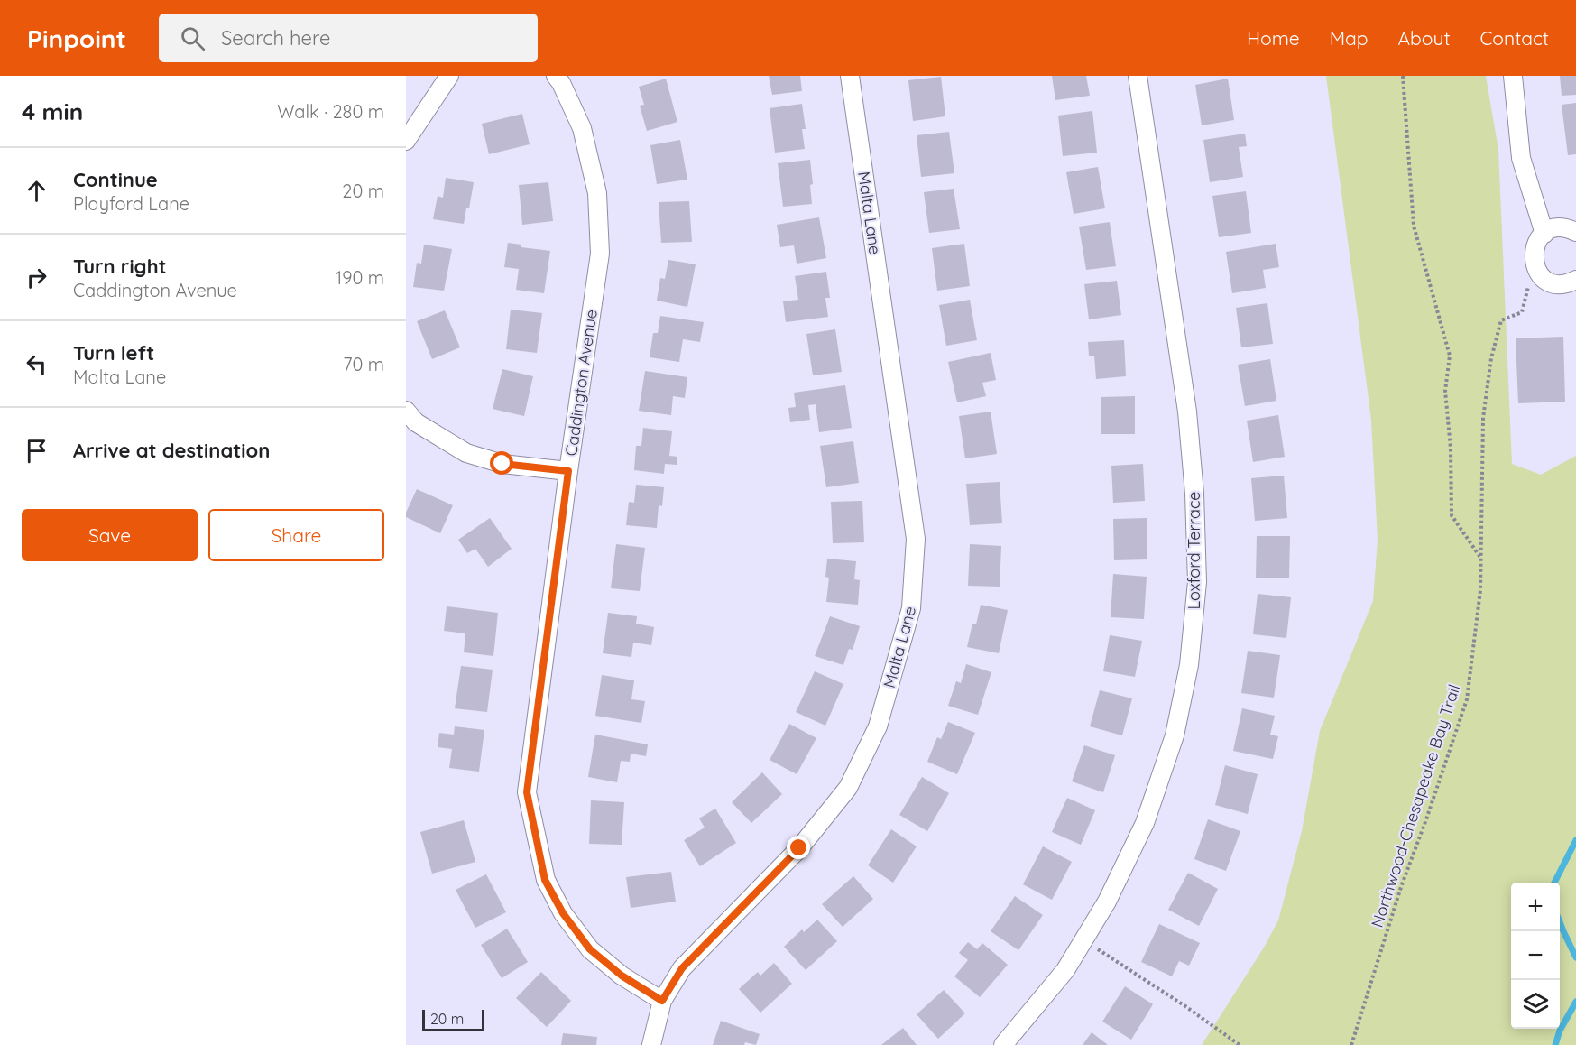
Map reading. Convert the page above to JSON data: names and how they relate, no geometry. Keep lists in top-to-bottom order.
{
  "streets": {
    "street": ["Malta Lane", "Caddington Avenue", "Loxford Terrace"],
    "path": ["Northwood-Chesapeake Bay Trail"]
  },
  "crossings": [
    ["Malta Lane", "Caddington Avenue"]
  ],
  "scale_bar": "20 m",
  "page": {
    "header": "Pinpoint",
    "search": "Search here",
    "nav": [
      "Home",
      "Map",
      "About",
      "Contact"
    ],
    "heading": ["4 min", "Walk · 280 m"],
    "list": [
      ["Continue", "Playford Lane", "20 m"],
      ["Turn right", "Caddington Avenue", "190 m"],
      ["Turn left", "Malta Lane", "70 m"],
      "Arrive at destination"
    ],
    "buttons": ["Save", "Share"],
    "map_buttons": ["+", "−"],
    "scale": "20 m"
  }
}
